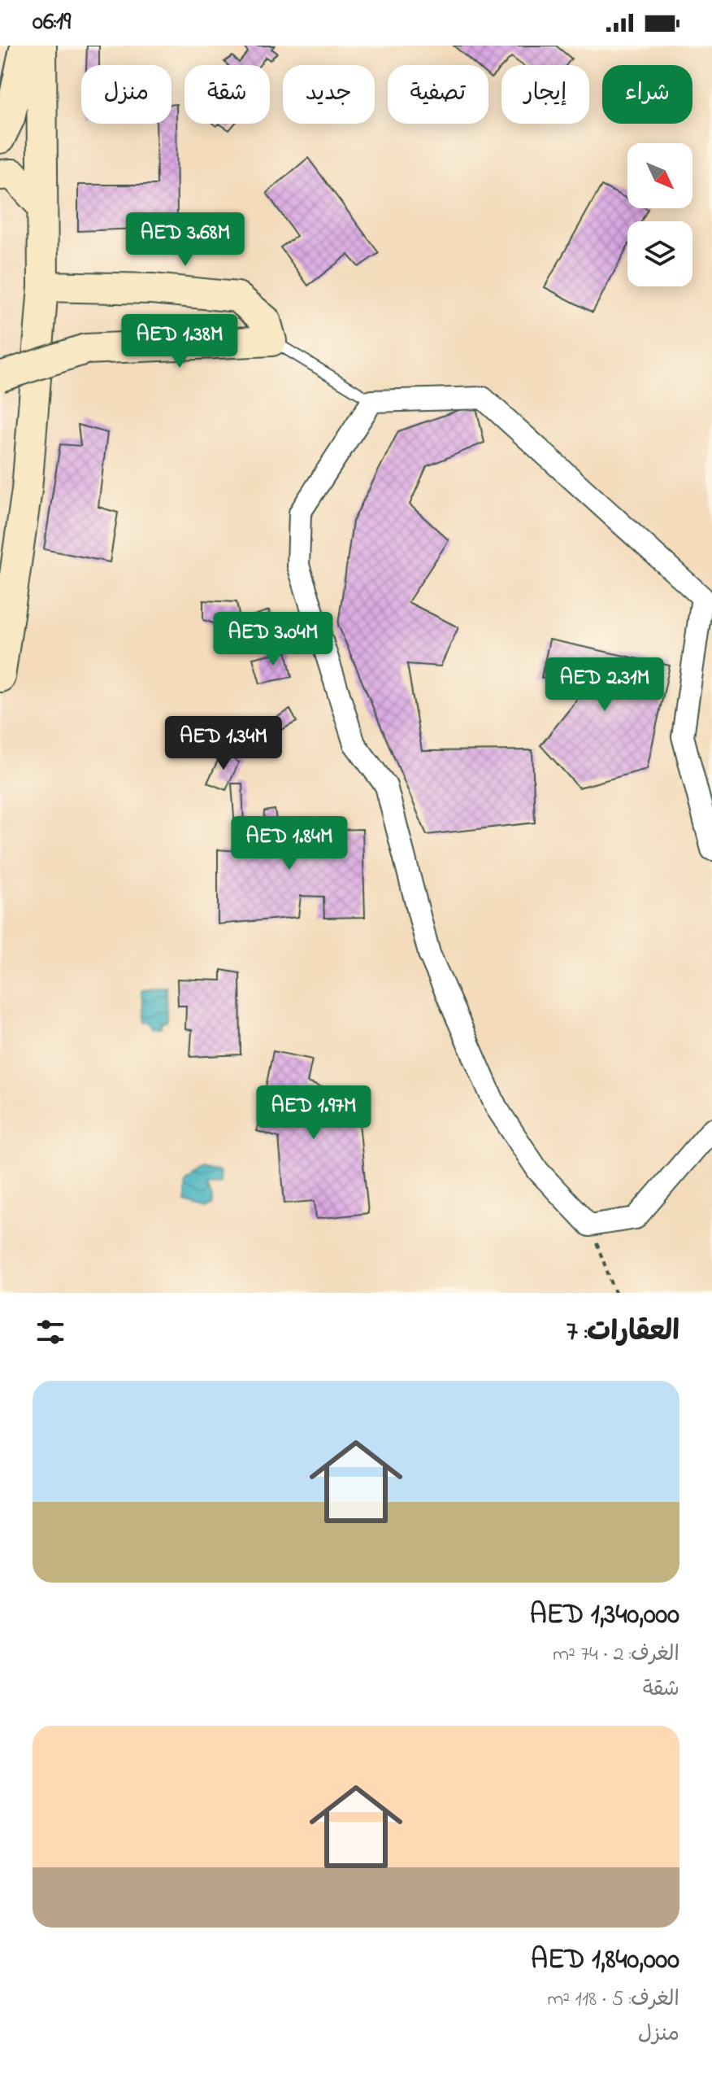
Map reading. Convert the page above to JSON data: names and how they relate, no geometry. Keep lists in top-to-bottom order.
{
  "north": "bottom right",
  "page": {
    "status": "06:19",
    "chip": [
      "شراء",
      "إيجار",
      "تصفية",
      "جديد",
      "شقة",
      "منزل"
    ],
    "price": [
      "AED 3.68M",
      "AED 1.38M",
      "AED 3.04M",
      "AED 2.31M",
      "AED 1.34M",
      "AED 1.84M",
      "AED 1.97M"
    ],
    "heading": "العقارات: 7",
    "list": [
      {
        "name": "AED 1,340,000",
        "note": "الغرف: 2 · 74 m² · شقة"
      },
      {
        "name": "AED 1,840,000",
        "note": "الغرف: 5 · 118 m² · منزل"
      }
    ]
  }
}
